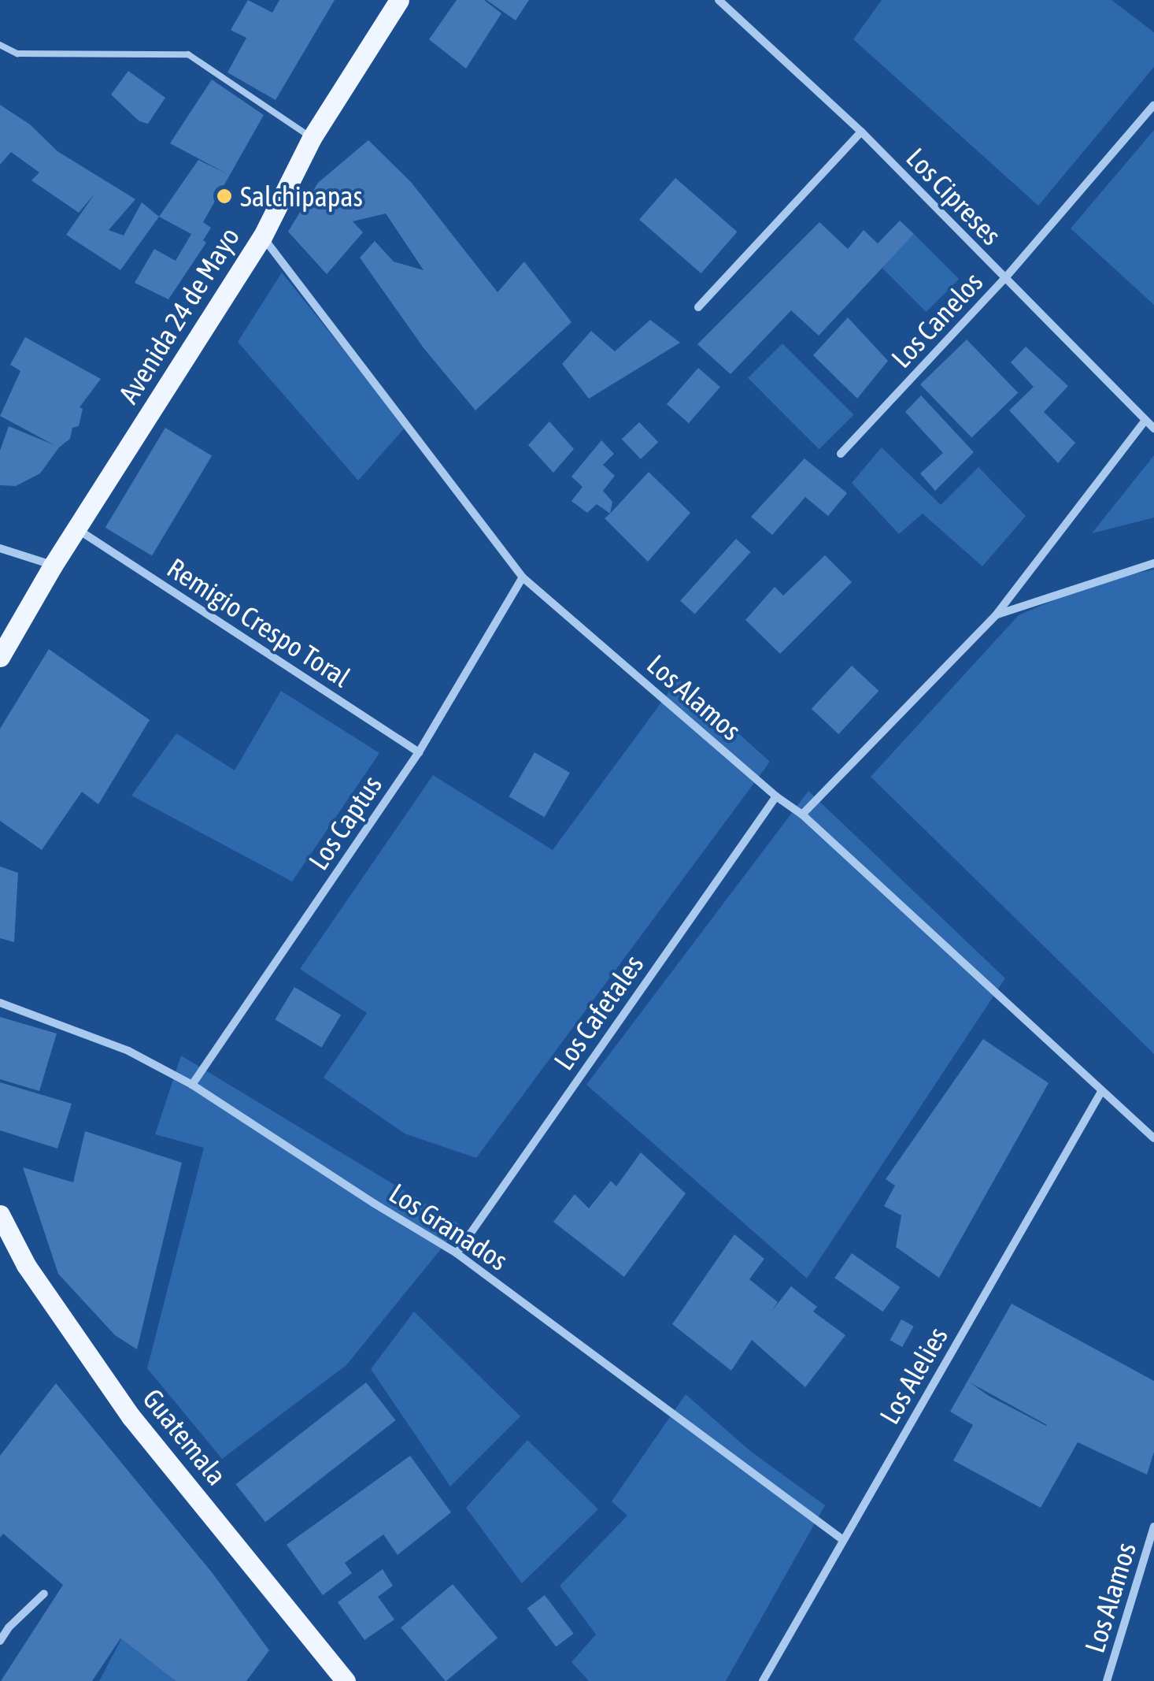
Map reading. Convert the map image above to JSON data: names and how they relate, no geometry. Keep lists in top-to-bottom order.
{
  "streets": {
    "main road": ["Avenida 24 de Mayo", "Guatemala"],
    "street": [
      "Los Cipreses",
      "Los Canelos",
      "Remigio Crespo Toral",
      "Los Alamos",
      "Los Captus",
      "Los Cafetales",
      "Los Granados",
      "Los Alelies"
    ]
  },
  "crossings": [
    ["Los Cipreses", "Los Canelos"],
    ["Avenida 24 de Mayo", "Remigio Crespo Toral"],
    ["Avenida 24 de Mayo", "Los Alamos"],
    ["Remigio Crespo Toral", "Los Captus"],
    ["Los Alamos", "Los Captus"],
    ["Los Alamos", "Los Cafetales"],
    ["Los Alamos", "Los Alelies"],
    ["Los Captus", "Los Granados"],
    ["Los Cafetales", "Los Granados"],
    ["Los Granados", "Los Alelies"]
  ],
  "places": ["Salchipapas"]
}
